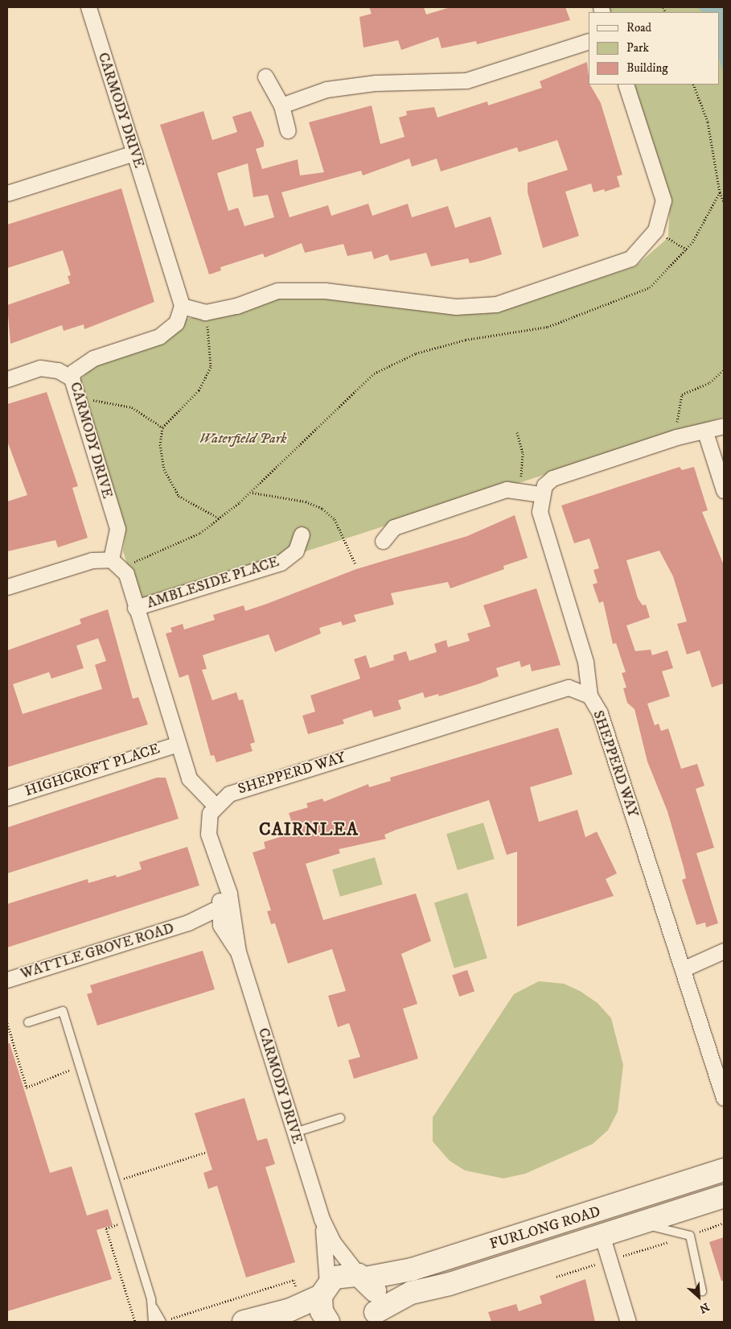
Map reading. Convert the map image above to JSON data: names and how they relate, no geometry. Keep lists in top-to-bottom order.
{
  "streets": {
    "main road": ["FURLONG ROAD"],
    "street": [
      "CARMODY DRIVE",
      "AMBLESIDE PLACE",
      "SHEPPERD WAY",
      "HIGHCROFT PLACE",
      "WATTLE GROVE ROAD"
    ]
  },
  "crossings": [
    ["CARMODY DRIVE", "WATTLE GROVE ROAD"],
    ["CARMODY DRIVE", "FURLONG ROAD"]
  ],
  "districts": ["CAIRNLEA"],
  "parks": ["Waterfield Park"],
  "legend": ["Road", "Park", "Building"],
  "north": "bottom right"
}
